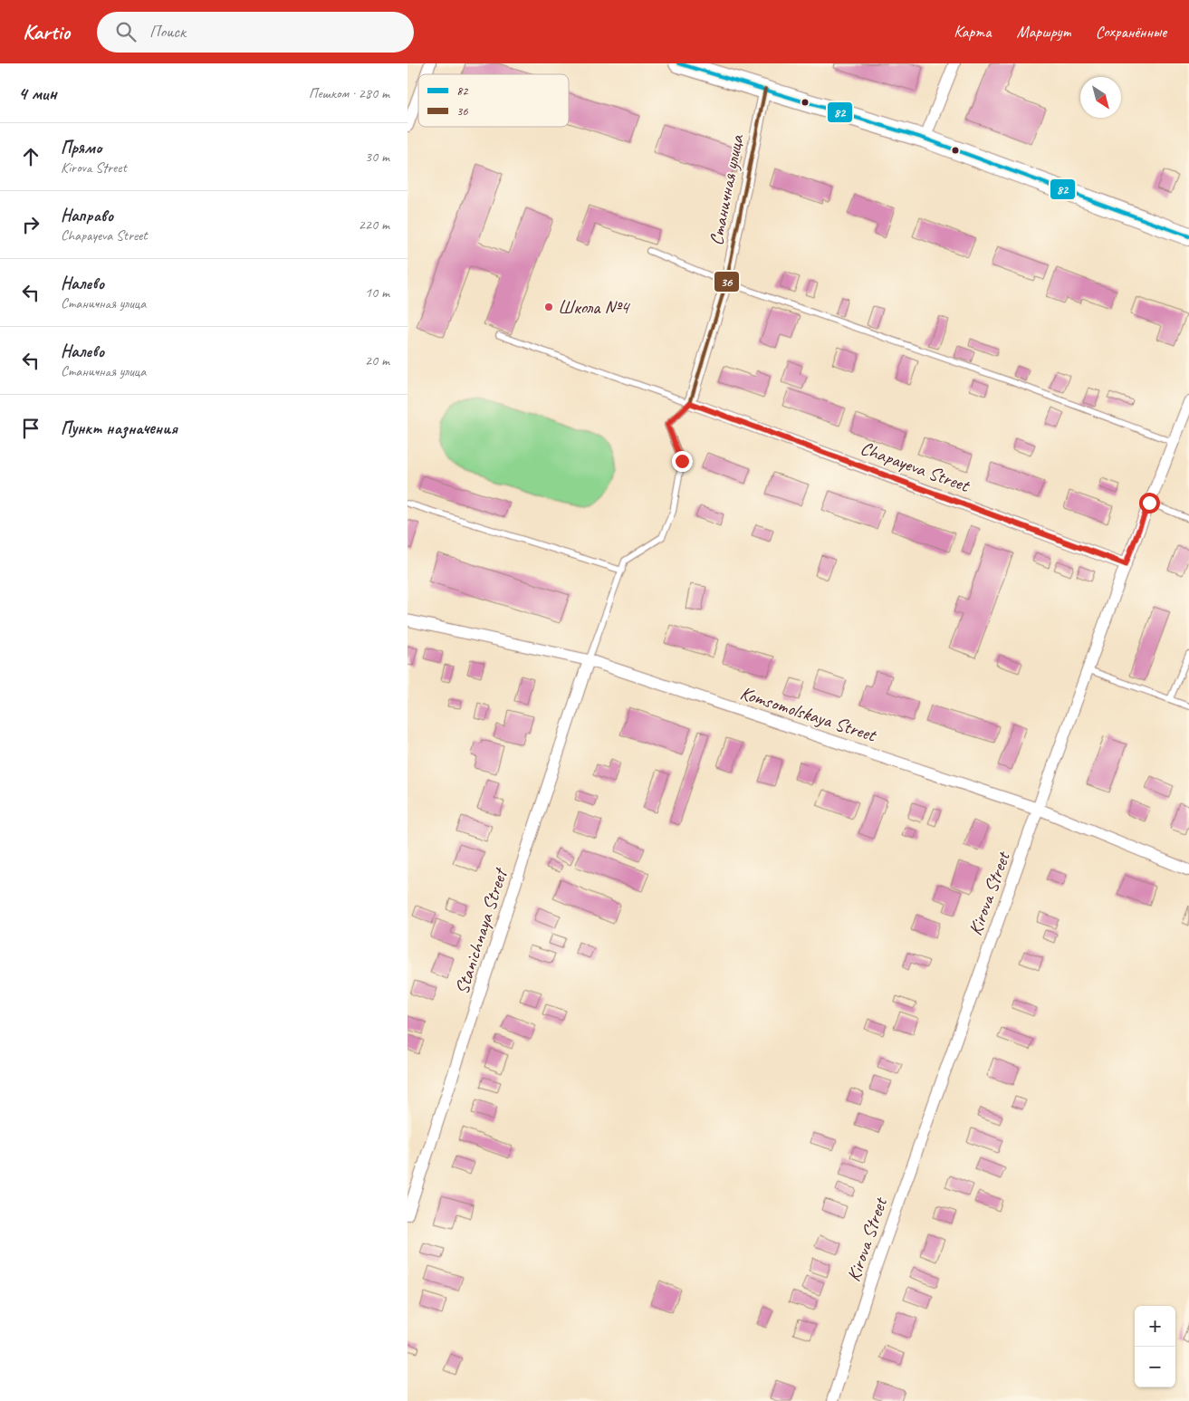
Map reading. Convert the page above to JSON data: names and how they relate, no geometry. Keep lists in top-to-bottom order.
{
  "streets": {
    "street": [
      "Станичная улица",
      "Chapayeva Street",
      "Komsomolskaya Street",
      "Kirova Street",
      "Stanichnaya Street"
    ]
  },
  "crossings": [
    ["Станичная улица", "Chapayeva Street"],
    ["Станичная улица", "Komsomolskaya Street"],
    ["Станичная улица", "Stanichnaya Street"],
    ["Chapayeva Street", "Kirova Street"],
    ["Komsomolskaya Street", "Kirova Street"],
    ["Komsomolskaya Street", "Stanichnaya Street"]
  ],
  "places": ["Школа №4"],
  "lines": ["transit line 82", "transit line 36"],
  "legend": ["82", "36"],
  "north": "bottom right",
  "page": {
    "header": "Kartio",
    "search": "Поиск",
    "nav": ["Карта", "Маршрут", "Сохранённые"],
    "heading": ["4 мин", "Пешком · 280 m"],
    "list": [
      ["Прямо", "Kirova Street", "30 m"],
      ["Направо", "Chapayeva Street", "220 m"],
      ["Налево", "Станичная улица", "10 m"],
      ["Налево", "Станичная улица", "20 m"],
      "Пункт назначения"
    ],
    "map_buttons": ["+", "−"]
  }
}
